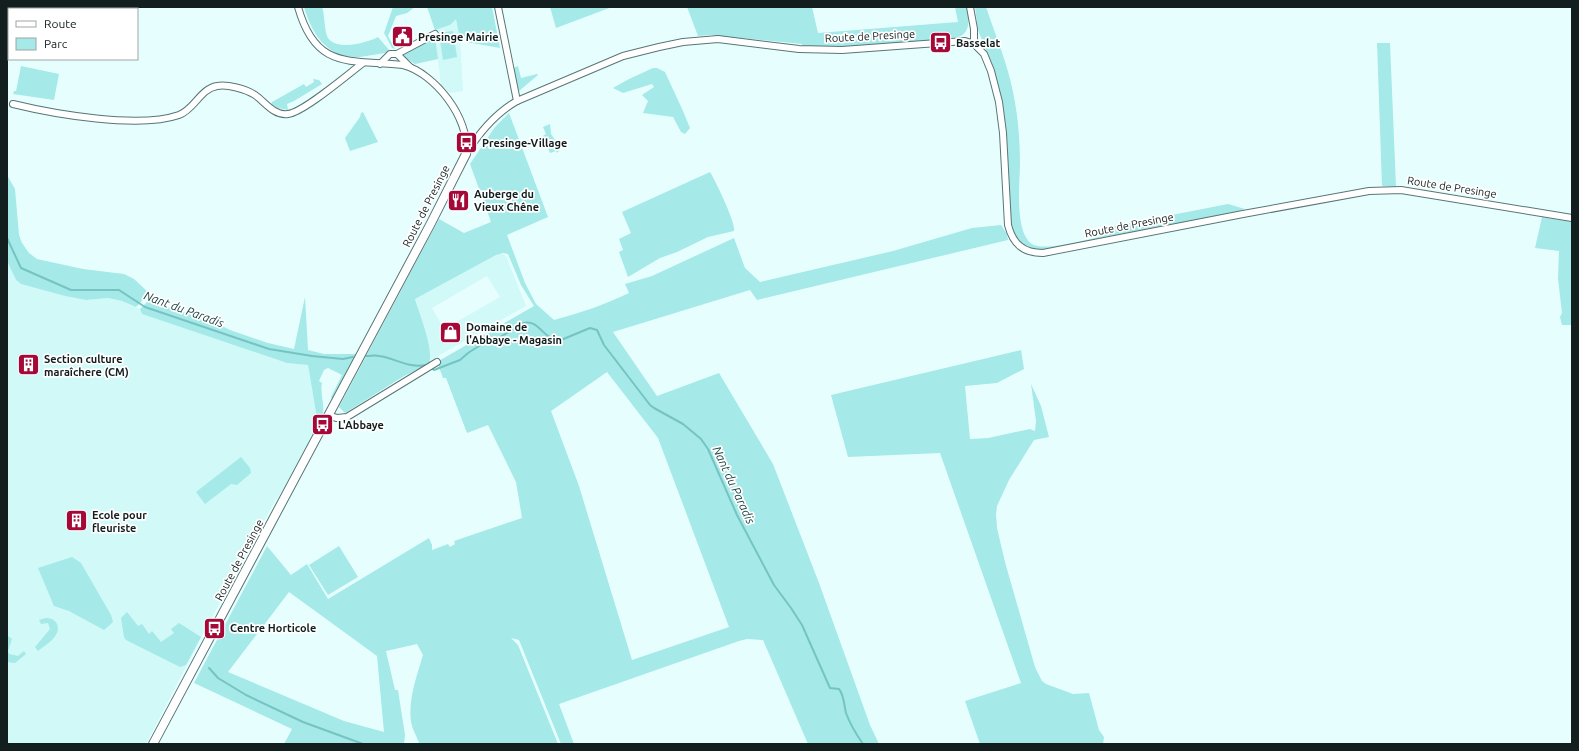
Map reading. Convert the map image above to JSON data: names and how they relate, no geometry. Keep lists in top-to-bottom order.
{
  "streets": {
    "street": ["Route de Presinge"]
  },
  "water": ["Nant du Paradis"],
  "places": {
    "public building": ["Presinge Mairie"],
    "bus stop": [
      "Basselat",
      "Presinge-Village",
      "L'Abbaye",
      "Centre Horticole"
    ],
    "restaurant": ["Auberge du Vieux Chêne"],
    "shop": ["Domaine de l'Abbaye - Magasin"],
    "building": ["Section culture maraîchere (CM)", "Ecole pour fleuriste"]
  },
  "legend": ["Route", "Parc"]
}
